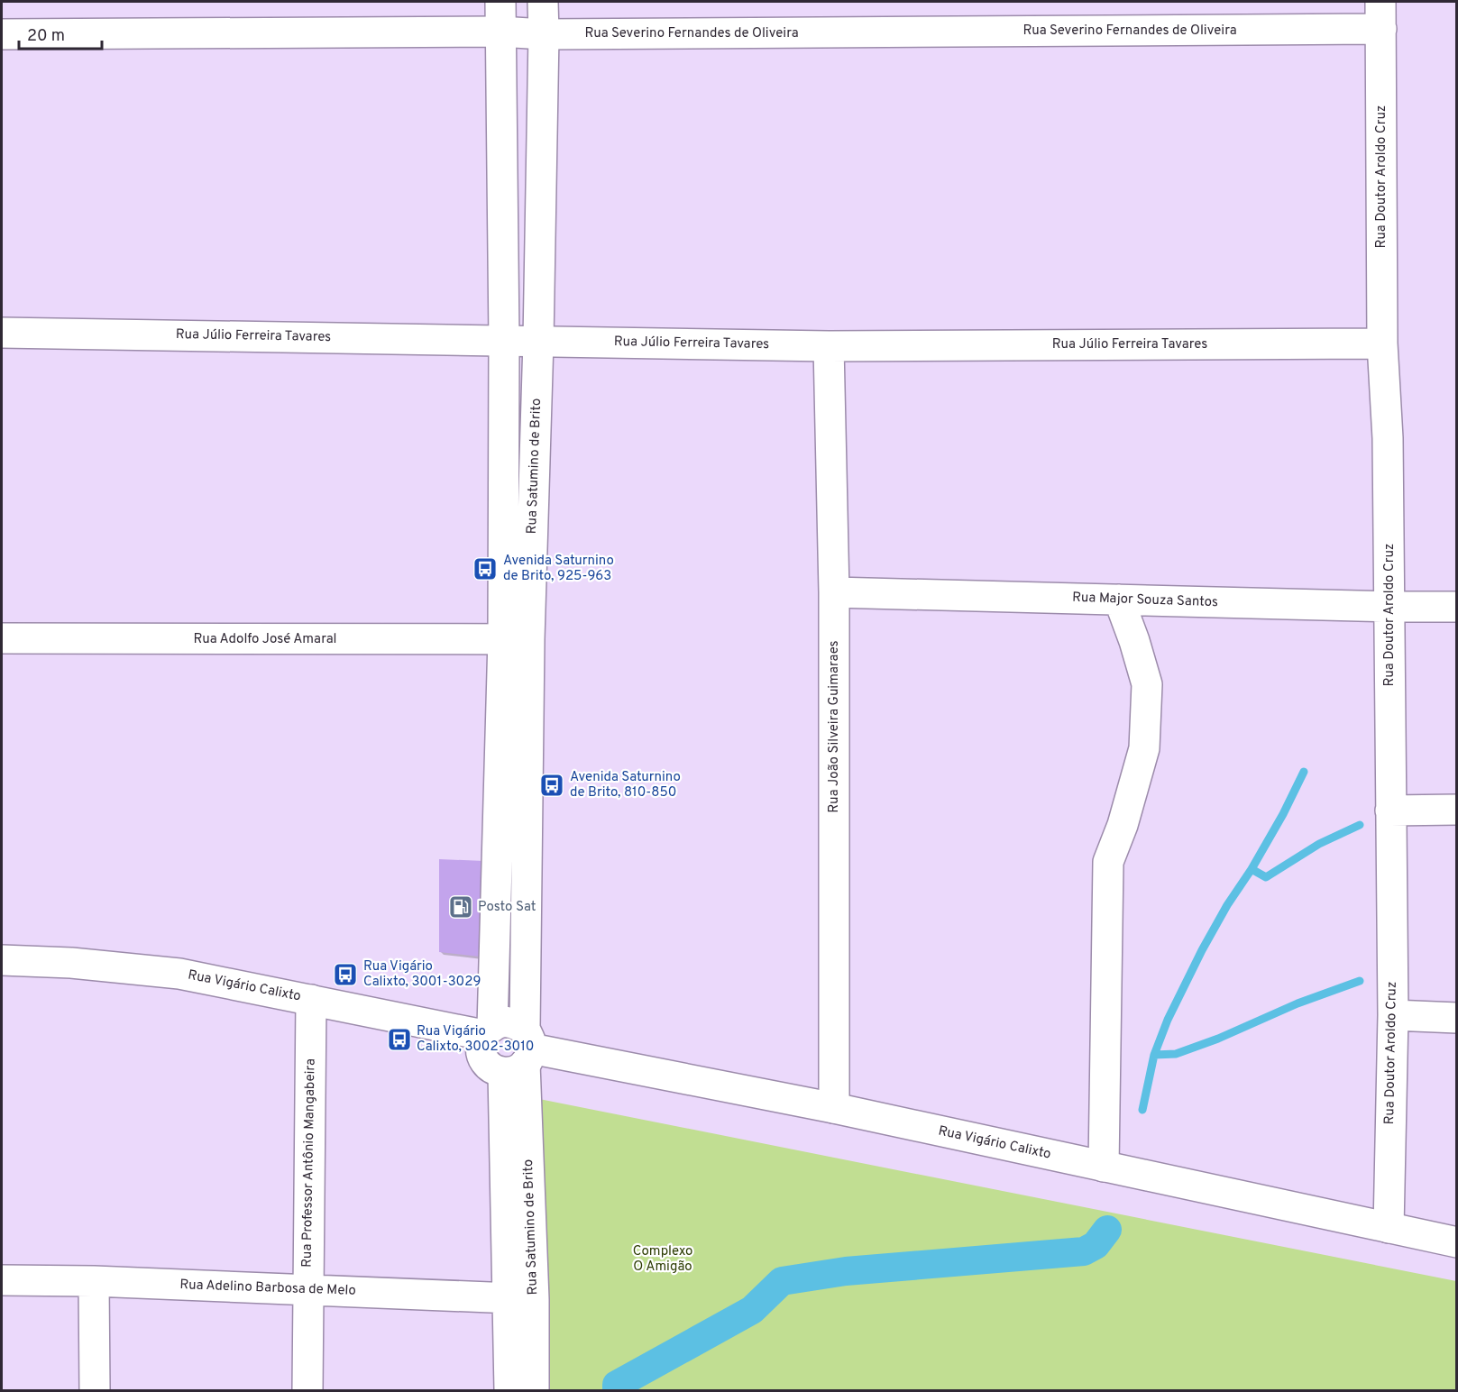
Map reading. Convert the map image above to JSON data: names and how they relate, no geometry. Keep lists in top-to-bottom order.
{
  "streets": {
    "street": [
      "Rua Severino Fernandes de Oliveira",
      "Rua Doutor Aroldo Cruz",
      "Rua Júlio Ferreira Tavares",
      "Rua Satumino de Brito",
      "Rua Major Souza Santos",
      "Rua Adolfo José Amaral",
      "Rua João Silveira Guimaraes",
      "Rua Vigário Calixto",
      "Rua Professor Antônio Mangabeira",
      "Rua Adelino Barbosa de Melo"
    ]
  },
  "crossings": [
    ["Rua Severino Fernandes de Oliveira", "Rua Doutor Aroldo Cruz"],
    ["Rua Severino Fernandes de Oliveira", "Rua Satumino de Brito"],
    ["Rua Doutor Aroldo Cruz", "Rua Júlio Ferreira Tavares"],
    ["Rua Doutor Aroldo Cruz", "Rua Major Souza Santos"],
    ["Rua Doutor Aroldo Cruz", "Rua Vigário Calixto"],
    ["Rua Júlio Ferreira Tavares", "Rua Satumino de Brito"],
    ["Rua Júlio Ferreira Tavares", "Rua João Silveira Guimaraes"],
    ["Rua Satumino de Brito", "Rua Adolfo José Amaral"],
    ["Rua Satumino de Brito", "Rua Vigário Calixto"],
    ["Rua Satumino de Brito", "Rua Adelino Barbosa de Melo"],
    ["Rua Major Souza Santos", "Rua João Silveira Guimaraes"],
    ["Rua João Silveira Guimaraes", "Rua Vigário Calixto"],
    ["Rua Vigário Calixto", "Rua Professor Antônio Mangabeira"],
    ["Rua Professor Antônio Mangabeira", "Rua Adelino Barbosa de Melo"]
  ],
  "parks": ["Complexo O Amigão"],
  "places": {
    "bus stop": [
      "Avenida Saturnino de Brito, 925-963",
      "Avenida Saturnino de Brito, 810-850",
      "Rua Vigário Calixto, 3001-3029",
      "Rua Vigário Calixto, 3002-3010"
    ],
    "fuel station": ["Posto Sat"]
  },
  "scale_bar": "20 m"
}
